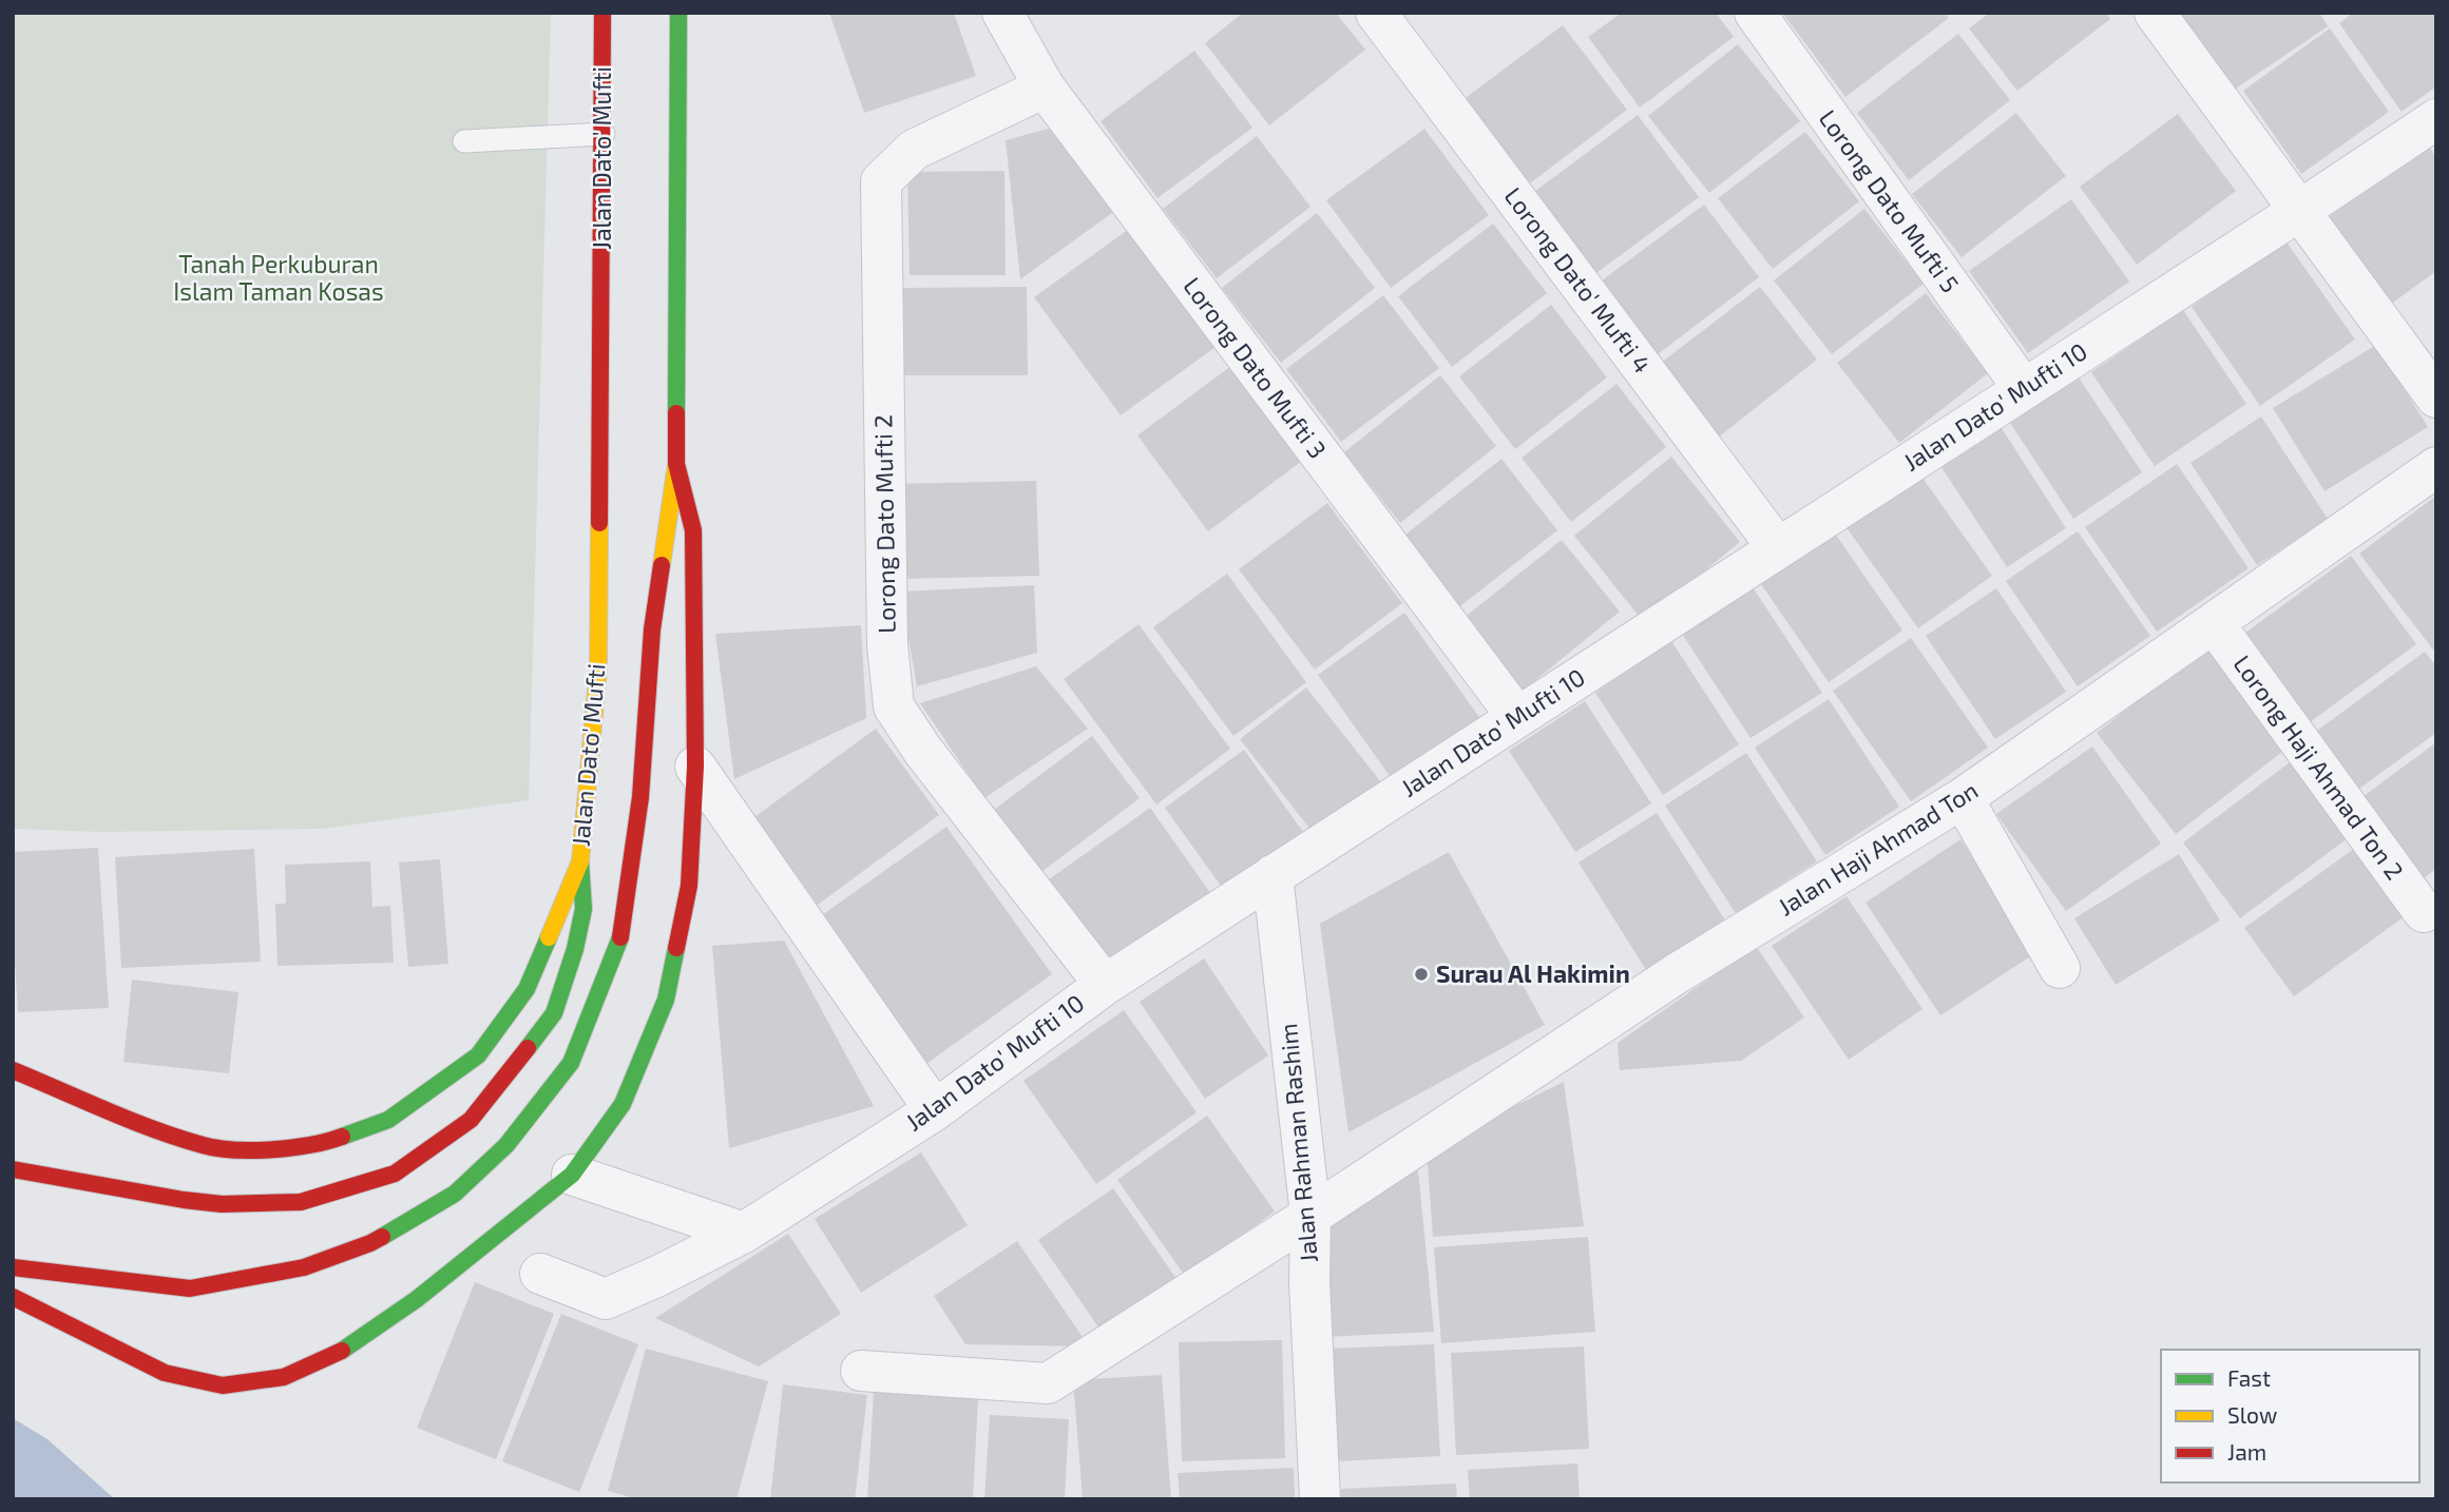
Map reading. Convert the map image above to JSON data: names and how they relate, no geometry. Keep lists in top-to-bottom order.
{
  "streets": {
    "main road": ["Jalan Dato' Mufti"],
    "street": [
      "Lorong Dato Mufti 5",
      "Lorong Dato' Mufti 4",
      "Lorong Dato Mufti 3",
      "Jalan Dato' Mufti 10",
      "Lorong Dato Mufti 2",
      "Lorong Haji Ahmad Ton 2",
      "Jalan Haji Ahmad Ton",
      "Jalan Rahman Rashim"
    ]
  },
  "crossings": [
    ["Lorong Dato Mufti 5", "Jalan Dato' Mufti 10"],
    ["Lorong Dato' Mufti 4", "Jalan Dato' Mufti 10"],
    ["Lorong Dato Mufti 3", "Jalan Dato' Mufti 10"],
    ["Lorong Dato Mufti 3", "Lorong Dato Mufti 2"],
    ["Jalan Dato' Mufti 10", "Lorong Dato Mufti 2"],
    ["Jalan Dato' Mufti 10", "Jalan Rahman Rashim"],
    ["Lorong Haji Ahmad Ton 2", "Jalan Haji Ahmad Ton"],
    ["Jalan Haji Ahmad Ton", "Jalan Rahman Rashim"]
  ],
  "parks": ["Tanah Perkuburan Islam Taman Kosas"],
  "places": ["Surau Al Hakimin"],
  "legend": ["Fast", "Slow", "Jam"]
}
